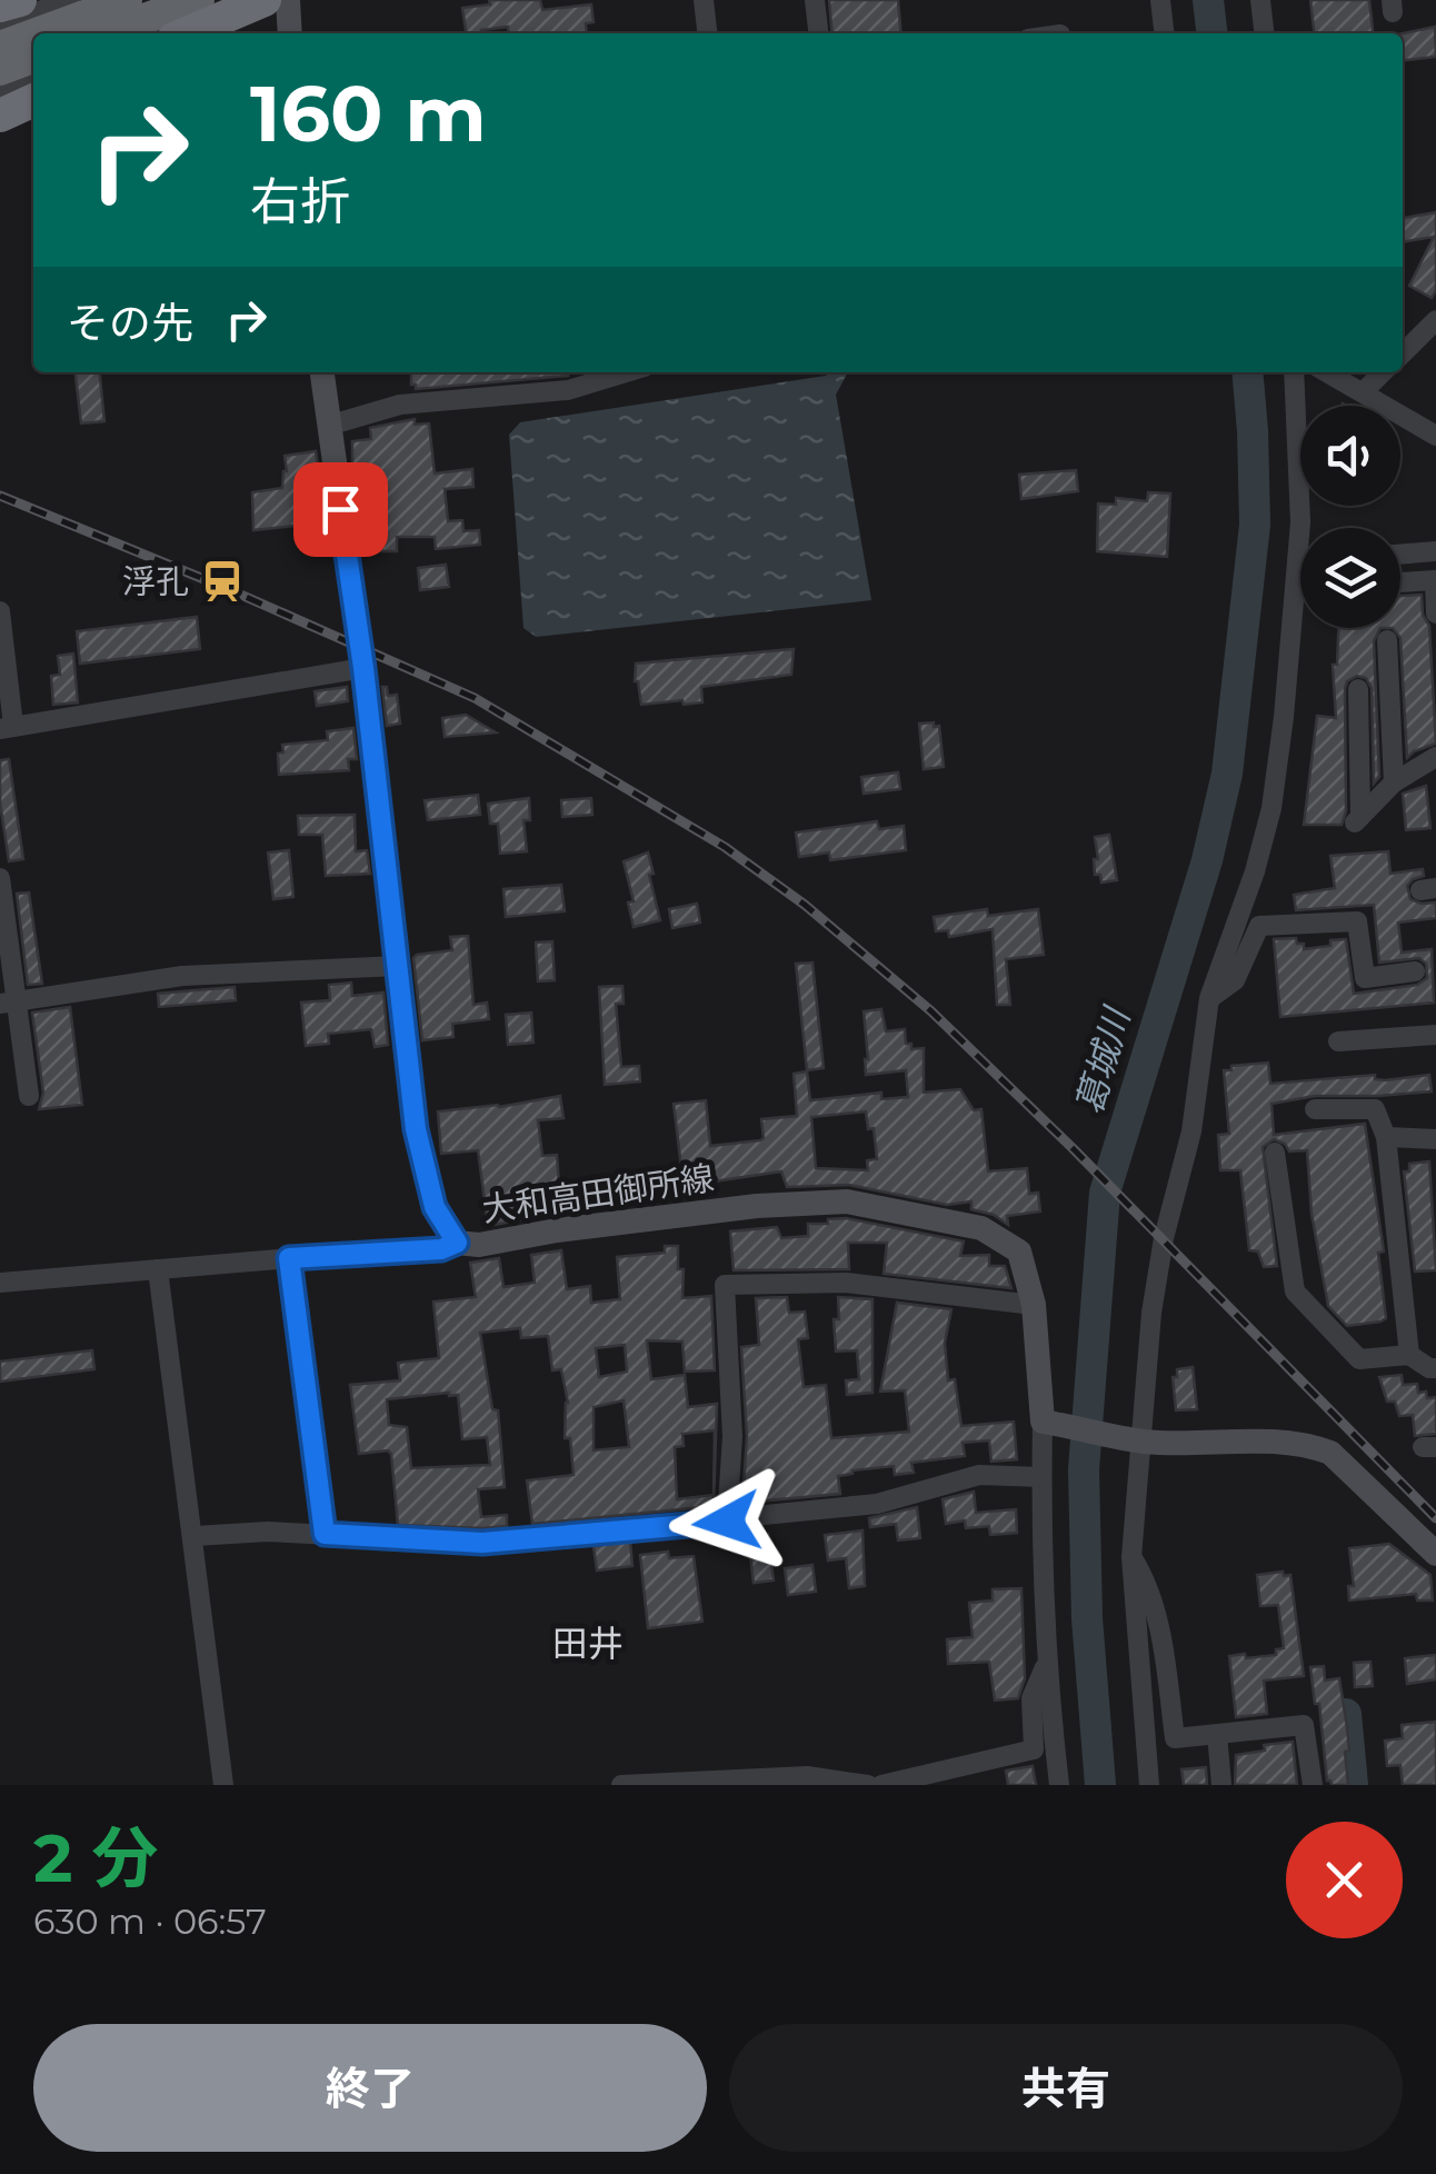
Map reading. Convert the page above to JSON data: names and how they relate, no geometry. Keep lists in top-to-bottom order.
{
  "streets": {
    "main road": ["大和高田御所線"]
  },
  "districts": ["田井"],
  "water": ["葛城川"],
  "places": {
    "station": ["浮孔"]
  },
  "page": {
    "turn": ["160 m", "右折"],
    "then": "その先",
    "heading": ["2 分", "630 m · 06:57"],
    "buttons": ["終了", "共有"]
  }
}
